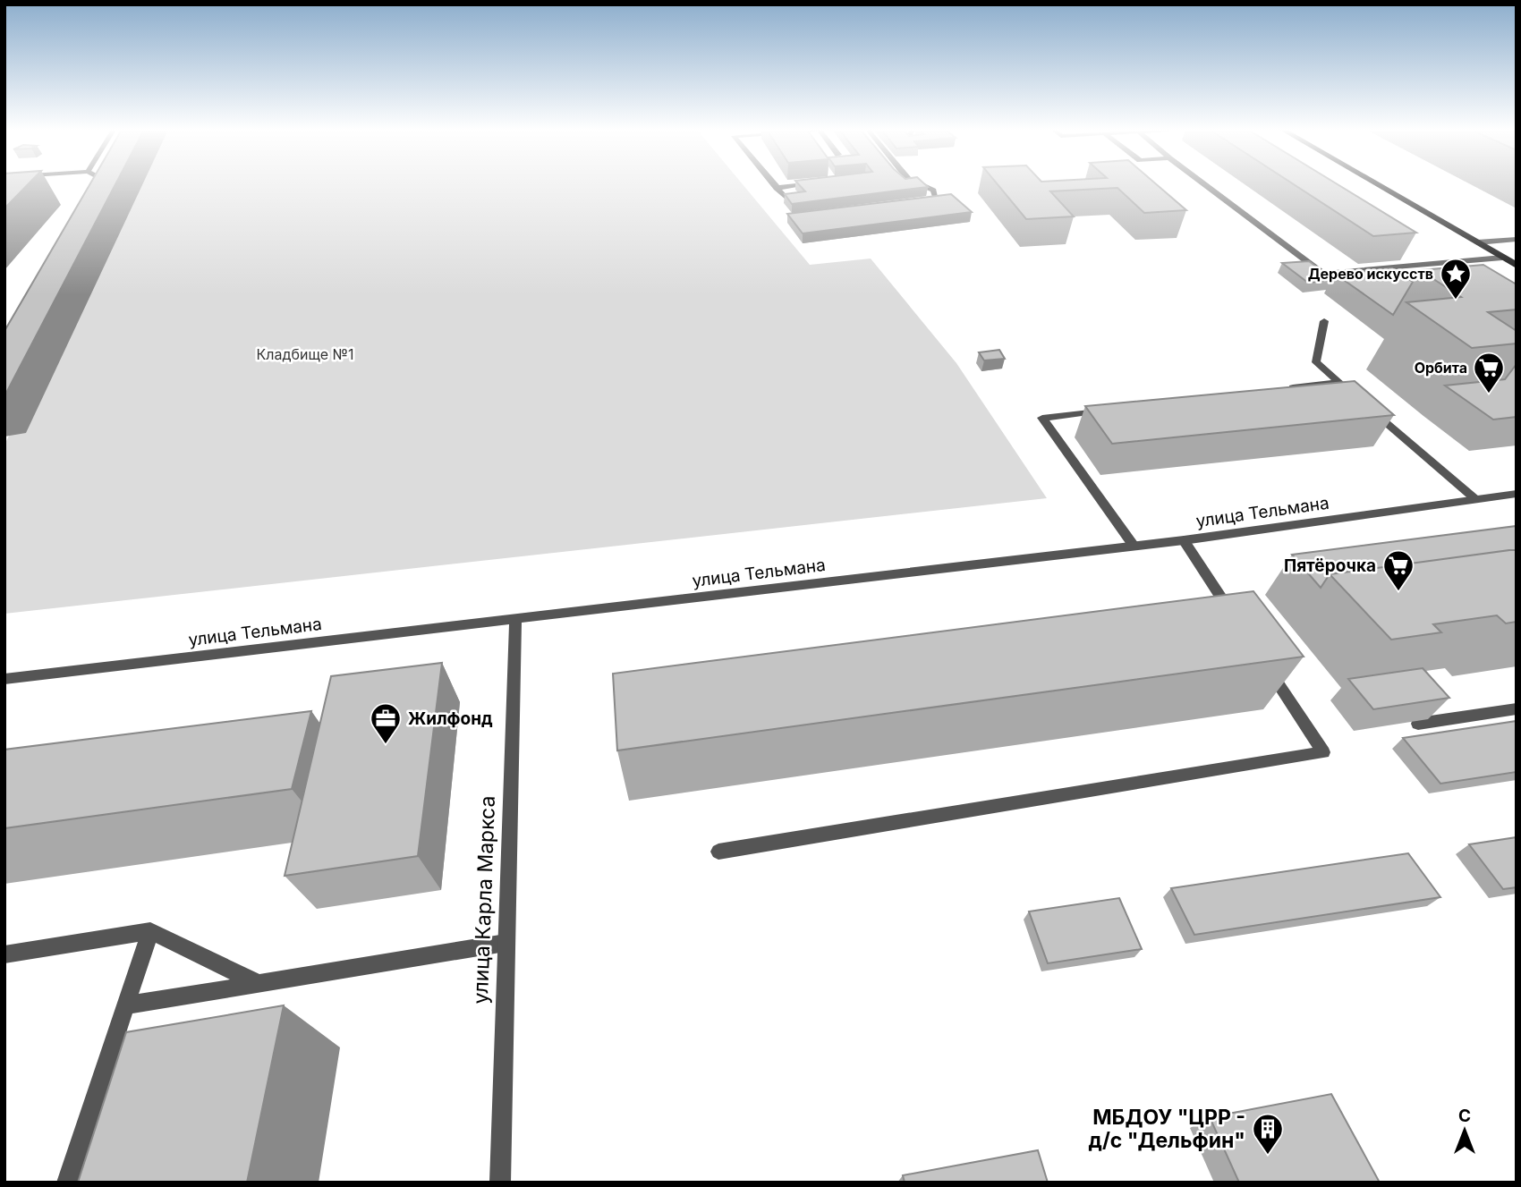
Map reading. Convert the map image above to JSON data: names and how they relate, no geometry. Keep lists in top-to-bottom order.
{
  "streets": {
    "street": ["улица Тельмана", "улица Карла Маркса"]
  },
  "crossings": [
    ["улица Тельмана", "улица Карла Маркса"]
  ],
  "parks": ["Кладбище №1"],
  "places": {
    "place": ["Дерево искусств"],
    "supermarket": ["Орбита", "Пятёрочка"],
    "office": ["Жилфонд"],
    "building": ["МБДОУ \"ЦРР - д/с \"Дельфин\""]
  },
  "north": "top"
}
